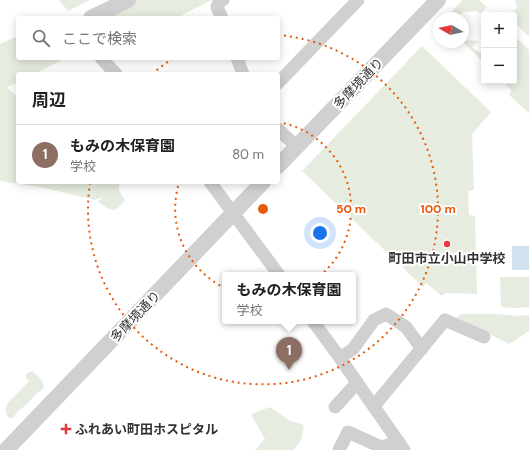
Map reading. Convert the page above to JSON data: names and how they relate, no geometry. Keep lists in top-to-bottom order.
{
  "streets": {
    "street": ["多摩境通り"]
  },
  "places": {
    "other": ["町田市立小山中学校"],
    "health": ["ふれあい町田ホスピタル"]
  },
  "north": "left",
  "page": {
    "map_buttons": ["+", "−"],
    "search": "ここで検索",
    "heading": "周辺",
    "list": [
      {
        "mark": "1",
        "name": "もみの木保育園",
        "note": "学校",
        "value": "80 m"
      }
    ],
    "popup": ["もみの木保育園", "学校"],
    "pins": "1"
  },
  "rings": ["50 m", "100 m"]
}
